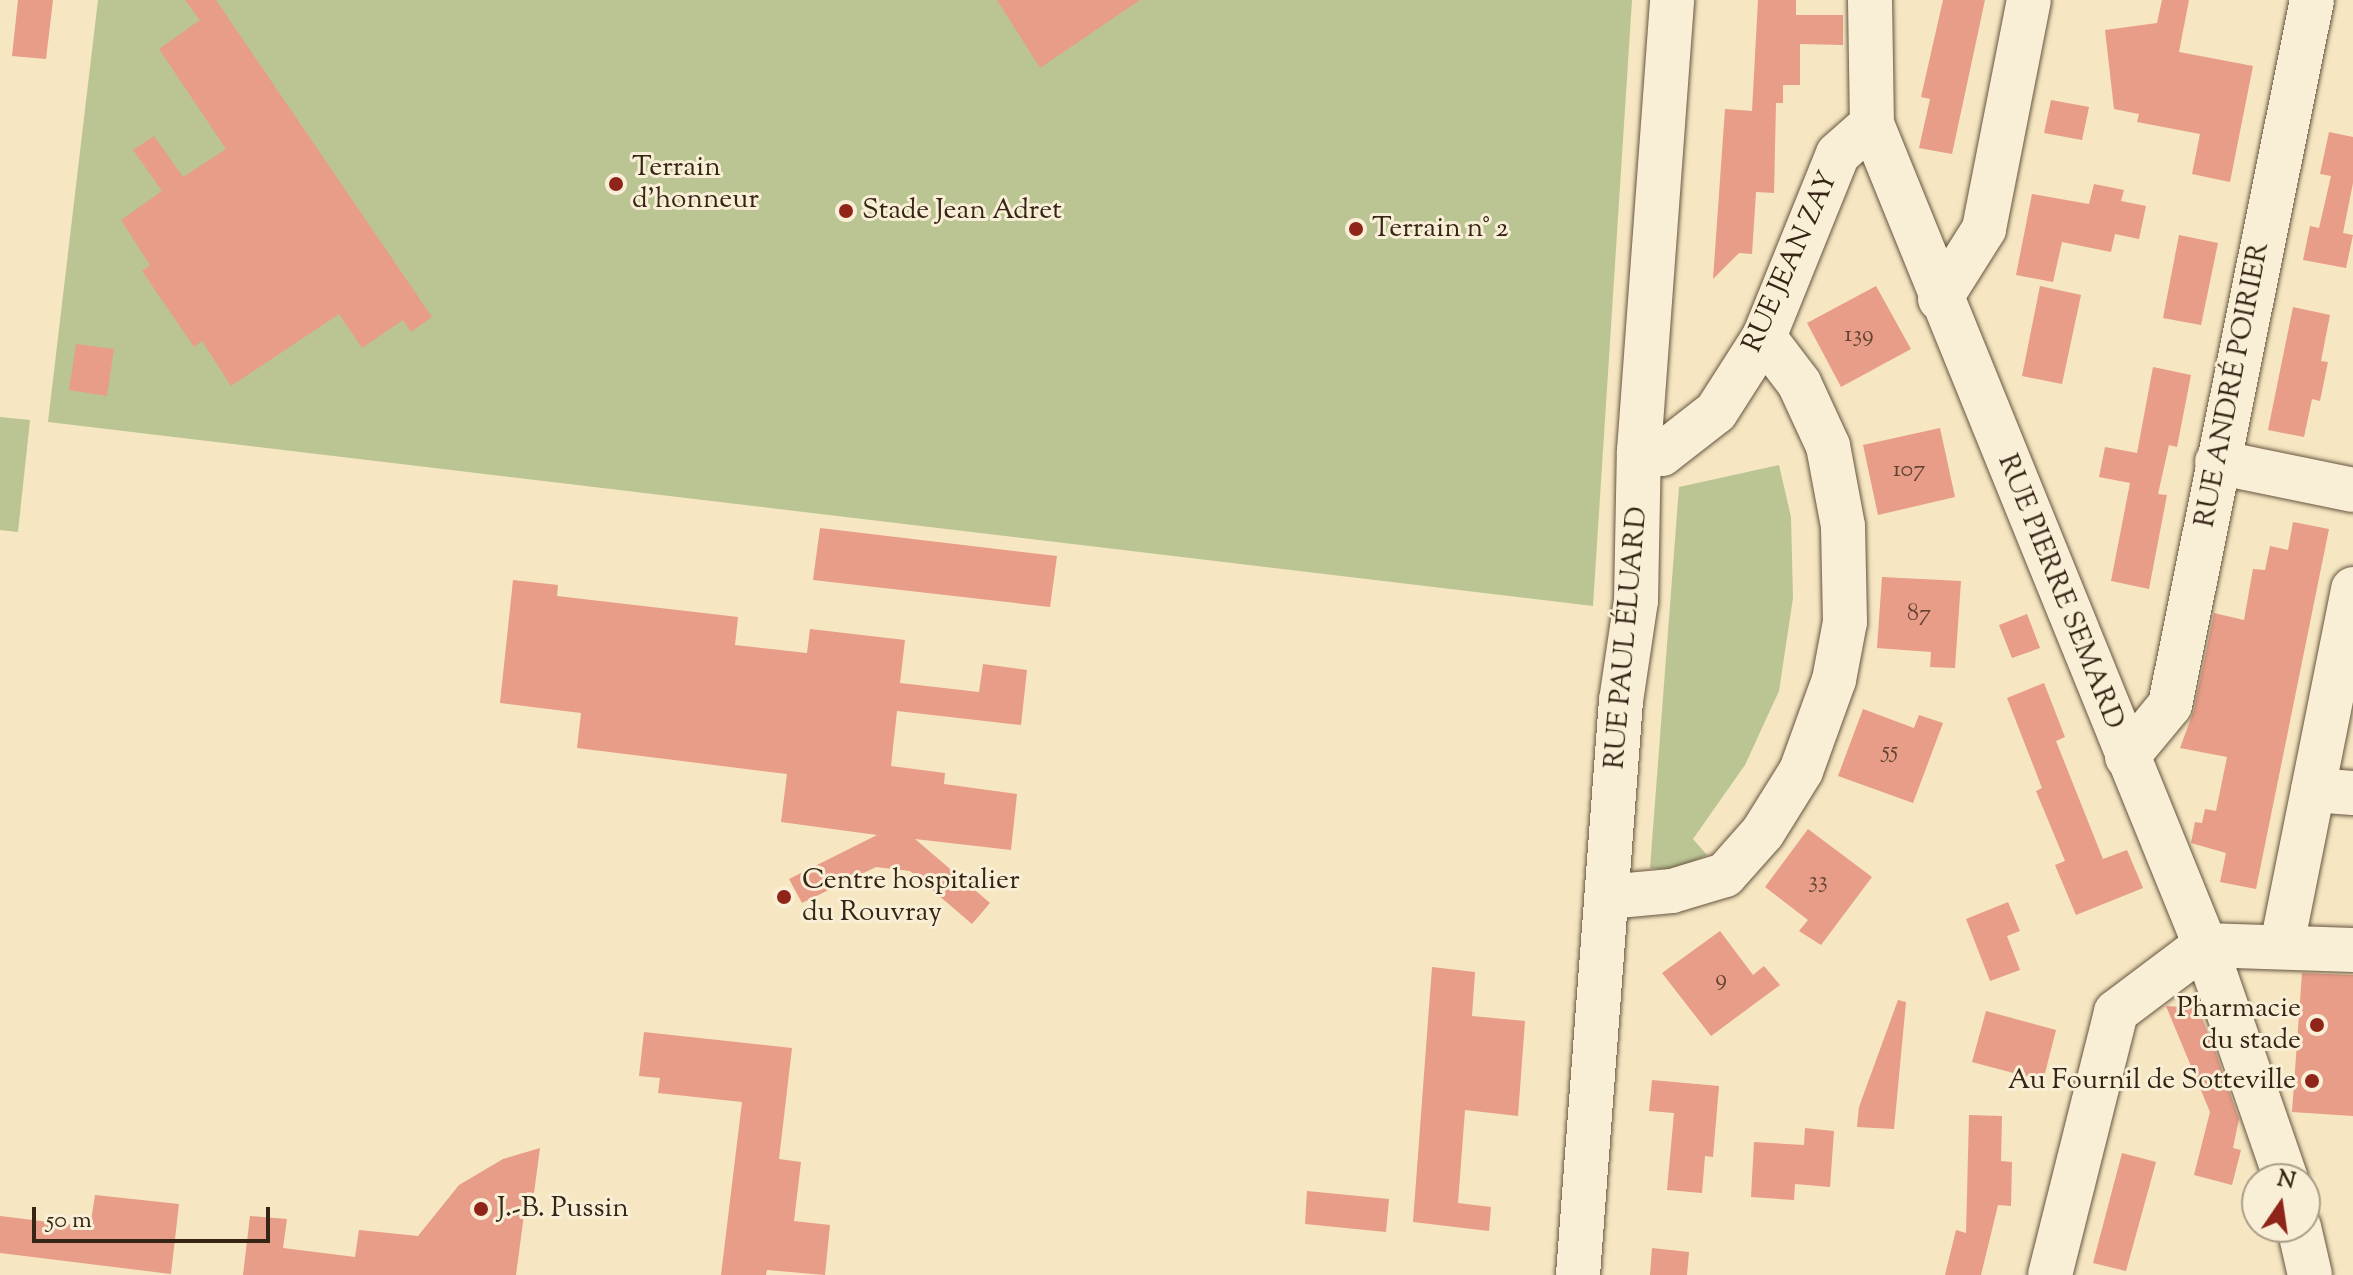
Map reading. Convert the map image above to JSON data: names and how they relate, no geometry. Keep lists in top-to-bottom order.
{
  "streets": {
    "street": [
      "RUE JEAN ZAY",
      "RUE ANDRÉ POIRIER",
      "RUE PIERRE SEMARD",
      "RUE PAUL ÉLUARD"
    ]
  },
  "crossings": [
    ["RUE JEAN ZAY", "RUE PIERRE SEMARD"],
    ["RUE JEAN ZAY", "RUE PAUL ÉLUARD"],
    ["RUE ANDRÉ POIRIER", "RUE PIERRE SEMARD"]
  ],
  "places": [
    "Terrain d'honneur",
    "Stade Jean Adret",
    "Terrain n° 2",
    "Centre hospitalier du Rouvray",
    "Pharmacie du stade",
    "Au Fournil de Sotteville",
    "J.-B. Pussin"
  ],
  "house_numbers": [
    "139",
    "107",
    "87",
    "55",
    "33",
    "9"
  ],
  "scale_bar": "50 m",
  "north": "top"
}
